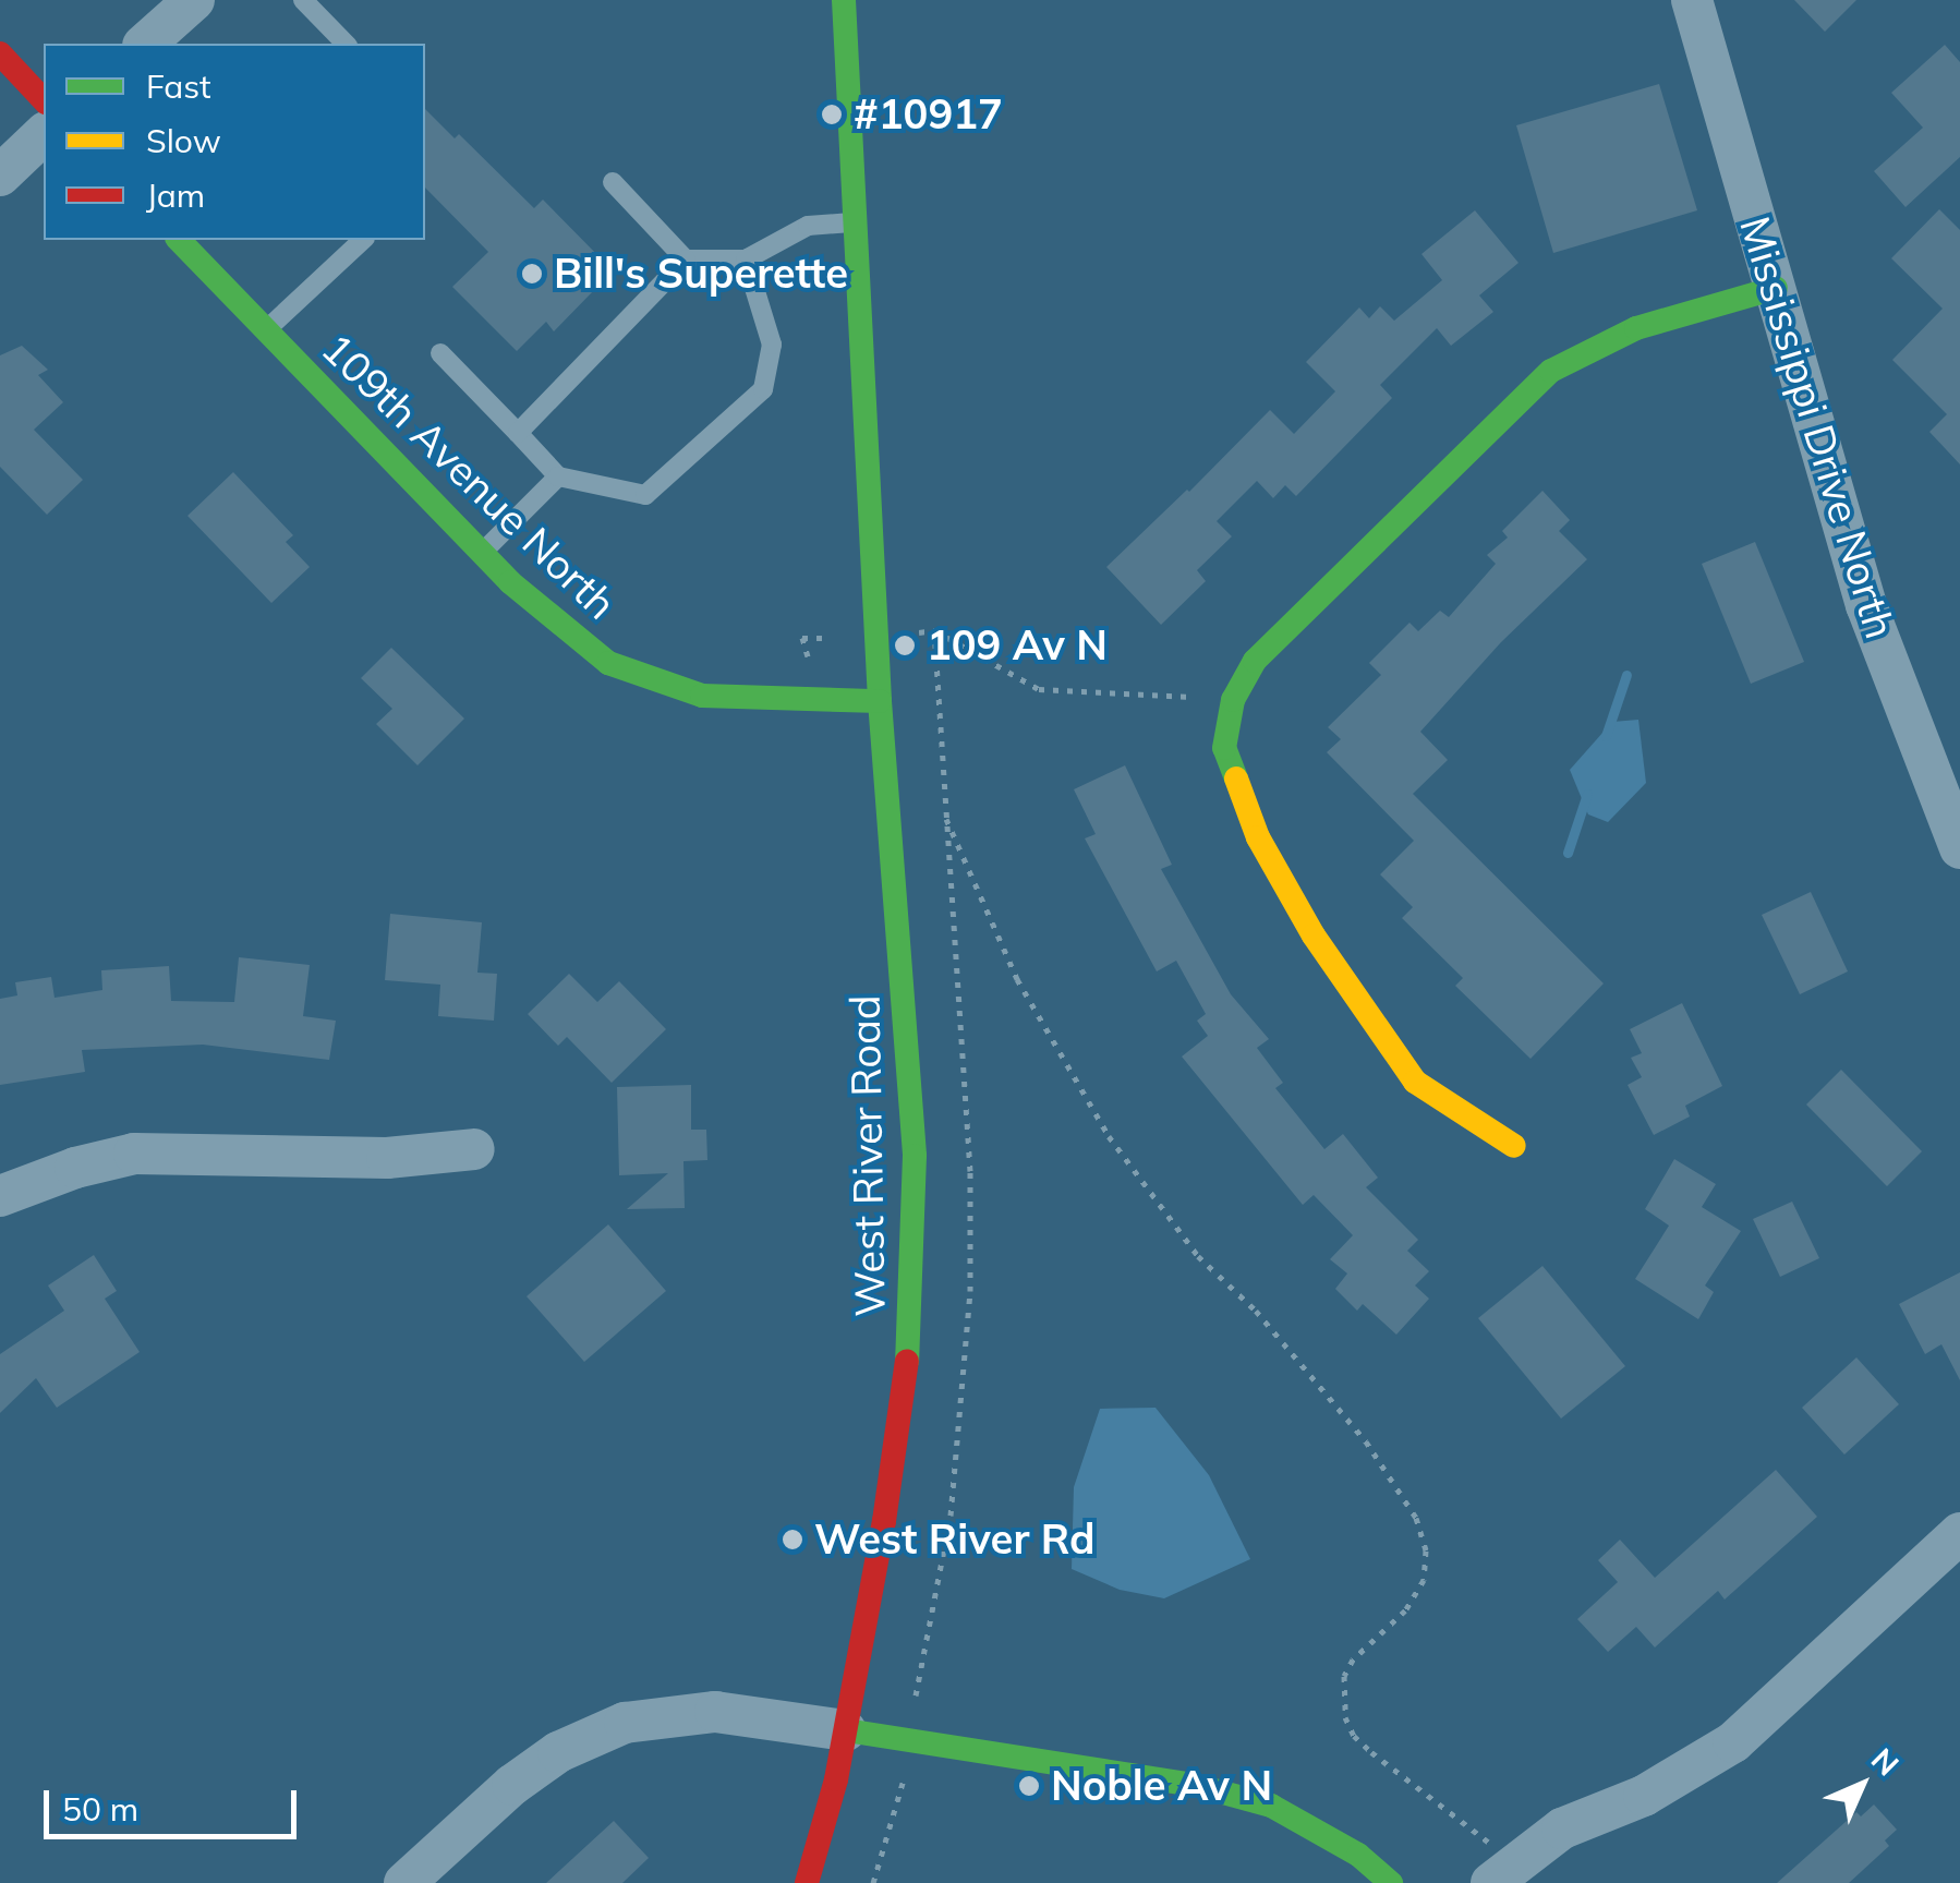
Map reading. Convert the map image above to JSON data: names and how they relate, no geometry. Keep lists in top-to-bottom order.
{
  "streets": {
    "street": ["Mississippi Drive North", "109th Avenue North", "West River Road"]
  },
  "crossings": [
    ["109th Avenue North", "West River Road"]
  ],
  "places": [
    "#10917",
    "Bill's Superette",
    "109 Av N",
    "West River Rd",
    "Noble Av N"
  ],
  "legend": ["Fast", "Slow", "Jam"],
  "scale_bar": "50 m",
  "north": "top right"
}
